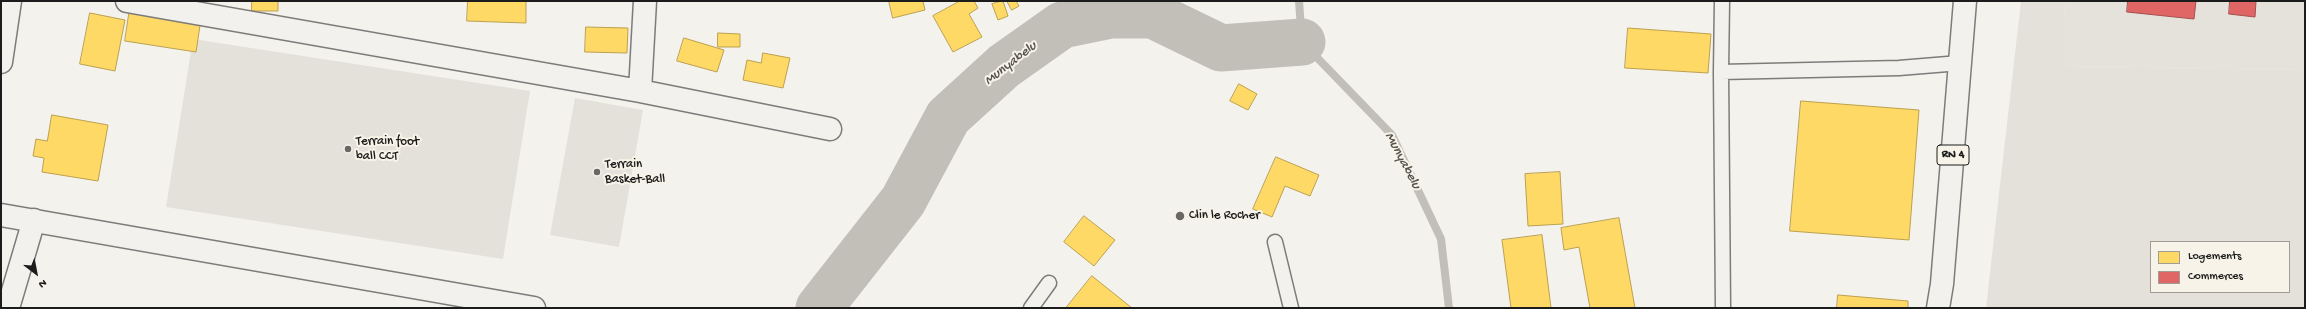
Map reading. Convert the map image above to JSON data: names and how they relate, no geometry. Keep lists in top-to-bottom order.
{
  "streets": {
    "main road": ["RN 4"]
  },
  "water": ["Munyabelu"],
  "places": ["Terrain foot ball CCT", "Terrain Basket-Ball", "Clin le Rocher"],
  "legend": ["Logements", "Commerces"],
  "north": "bottom right"
}
